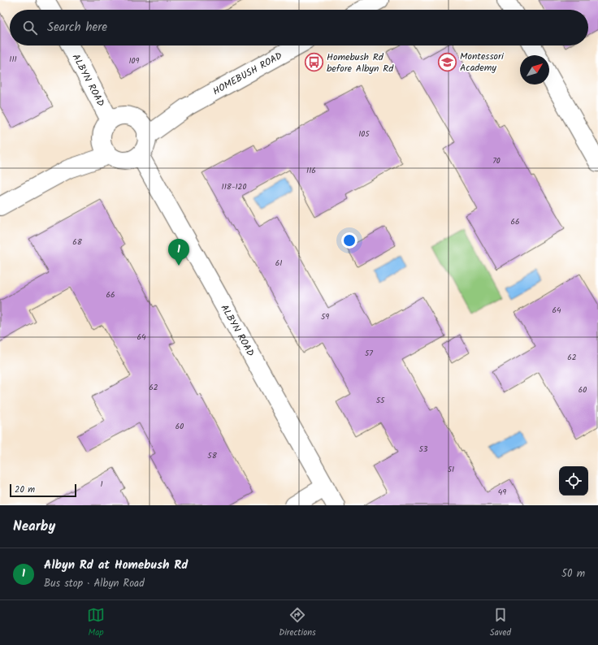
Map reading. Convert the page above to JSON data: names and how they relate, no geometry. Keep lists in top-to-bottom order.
{
  "streets": {
    "street": ["HOMEBUSH ROAD", "ALBYN ROAD"]
  },
  "crossings": [
    ["HOMEBUSH ROAD", "ALBYN ROAD"]
  ],
  "places": {
    "school or university": ["Montessori Academy"],
    "bus stop": ["Homebush Rd before Albyn Rd"]
  },
  "house_numbers": [
    "111",
    "109",
    "105",
    "70",
    "116",
    "118-120",
    "66",
    "68",
    "61",
    "66",
    "64",
    "59",
    "64",
    "57",
    "62",
    "62",
    "60",
    "55",
    "60",
    "53",
    "58",
    "51",
    "1",
    "49"
  ],
  "scale_bar": "20 m",
  "north": "top right",
  "page": {
    "search": "Search here",
    "pins": "1",
    "scale": "20 m",
    "heading": "Nearby",
    "list": [
      {
        "mark": "1",
        "name": "Albyn Rd at Homebush Rd",
        "note": "Bus stop · Albyn Road",
        "value": "50 m"
      }
    ],
    "nav": ["Map", "Directions", "Saved"]
  }
}
